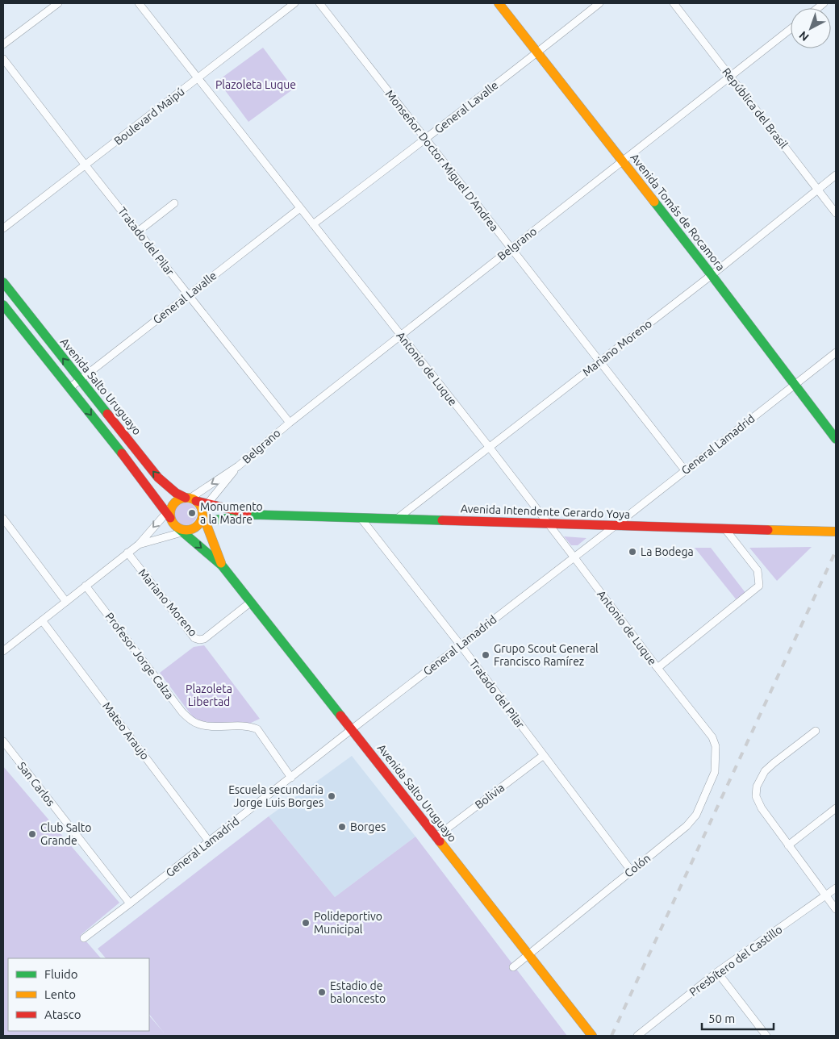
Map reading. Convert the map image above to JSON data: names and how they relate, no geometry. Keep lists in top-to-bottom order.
{
  "streets": {
    "main road": ["Avenida Tomás de Rocamora", "Avenida Salto Uruguayo", "Avenida Intendente Gerardo Yoya"],
    "street": [
      "General Lavalle",
      "República del Brasil",
      "Boulevard Maipú",
      "Monseñor Doctor Miguel D'Andrea",
      "Tratado del Pilar",
      "Belgrano",
      "Mariano Moreno",
      "Antonio de Luque",
      "General Lamadrid",
      "Profesor Jorge Calza",
      "Mateo Araujo",
      "San Carlos",
      "Bolivia",
      "Colón",
      "Presbítero del Castillo"
    ]
  },
  "crossings": [
    ["General Lavalle", "Monseñor Doctor Miguel D'Andrea"],
    ["General Lavalle", "Avenida Tomás de Rocamora"],
    ["General Lavalle", "Tratado del Pilar"],
    ["General Lavalle", "Antonio de Luque"],
    ["General Lavalle", "Avenida Salto Uruguayo"],
    ["República del Brasil", "Belgrano"],
    ["República del Brasil", "Mariano Moreno"],
    ["Boulevard Maipú", "Tratado del Pilar"],
    ["Boulevard Maipú", "Antonio de Luque"],
    ["Monseñor Doctor Miguel D'Andrea", "Belgrano"],
    ["Monseñor Doctor Miguel D'Andrea", "Mariano Moreno"],
    ["Monseñor Doctor Miguel D'Andrea", "General Lamadrid"],
    ["Avenida Tomás de Rocamora", "Belgrano"],
    ["Avenida Tomás de Rocamora", "Mariano Moreno"],
    ["Avenida Tomás de Rocamora", "General Lamadrid"],
    ["Tratado del Pilar", "Belgrano"],
    ["Tratado del Pilar", "General Lamadrid"],
    ["Tratado del Pilar", "Avenida Intendente Gerardo Yoya"],
    ["Tratado del Pilar", "Bolivia"],
    ["Tratado del Pilar", "Colón"],
    ["Belgrano", "Antonio de Luque"],
    ["Belgrano", "Avenida Salto Uruguayo"],
    ["Belgrano", "Avenida Intendente Gerardo Yoya"],
    ["Mariano Moreno", "Antonio de Luque"],
    ["Mariano Moreno", "Avenida Salto Uruguayo"],
    ["Mariano Moreno", "Avenida Intendente Gerardo Yoya"],
    ["Antonio de Luque", "General Lamadrid"],
    ["Antonio de Luque", "Avenida Intendente Gerardo Yoya"],
    ["Antonio de Luque", "Colón"],
    ["Avenida Salto Uruguayo", "General Lamadrid"],
    ["Avenida Salto Uruguayo", "Avenida Intendente Gerardo Yoya"],
    ["Avenida Salto Uruguayo", "Bolivia"],
    ["Avenida Salto Uruguayo", "Colón"],
    ["General Lamadrid", "Avenida Intendente Gerardo Yoya"],
    ["General Lamadrid", "Profesor Jorge Calza"],
    ["General Lamadrid", "Mateo Araujo"],
    ["General Lamadrid", "San Carlos"]
  ],
  "parks": ["Plazoleta Luque", "Plazoleta Libertad"],
  "places": [
    "Monumento a la Madre",
    "La Bodega",
    "Grupo Scout General Francisco Ramírez",
    "Escuela secundaria Jorge Luis Borges",
    "Borges",
    "Club Salto Grande",
    "Polideportivo Municipal",
    "Estadio de baloncesto"
  ],
  "legend": ["Fluido", "Lento", "Atasco"],
  "scale_bar": "50 m",
  "north": "bottom left"
}
